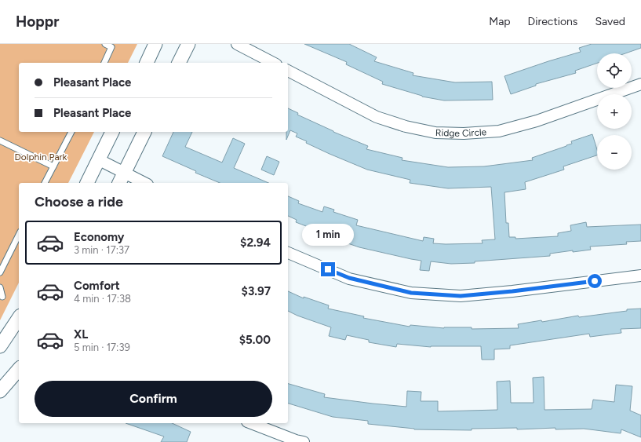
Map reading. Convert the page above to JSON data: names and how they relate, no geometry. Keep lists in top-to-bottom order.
{
  "streets": {
    "street": ["Ridge Circle"]
  },
  "parks": ["Dolphin Park"],
  "page": {
    "header": "Hoppr",
    "nav": ["Map", "Directions", "Saved"],
    "map_buttons": ["+", "−"],
    "banner": ["Pleasant Place", "Pleasant Place"],
    "heading": "Choose a ride",
    "list": [
      {
        "name": "Economy",
        "note": "3 min · 17:37",
        "value": "$2.94"
      },
      {
        "name": "Comfort",
        "note": "4 min · 17:38",
        "value": "$3.97"
      },
      {
        "name": "XL",
        "note": "5 min · 17:39",
        "value": "$5.00"
      }
    ],
    "bubble": "1 min",
    "buttons": "Confirm"
  }
}
